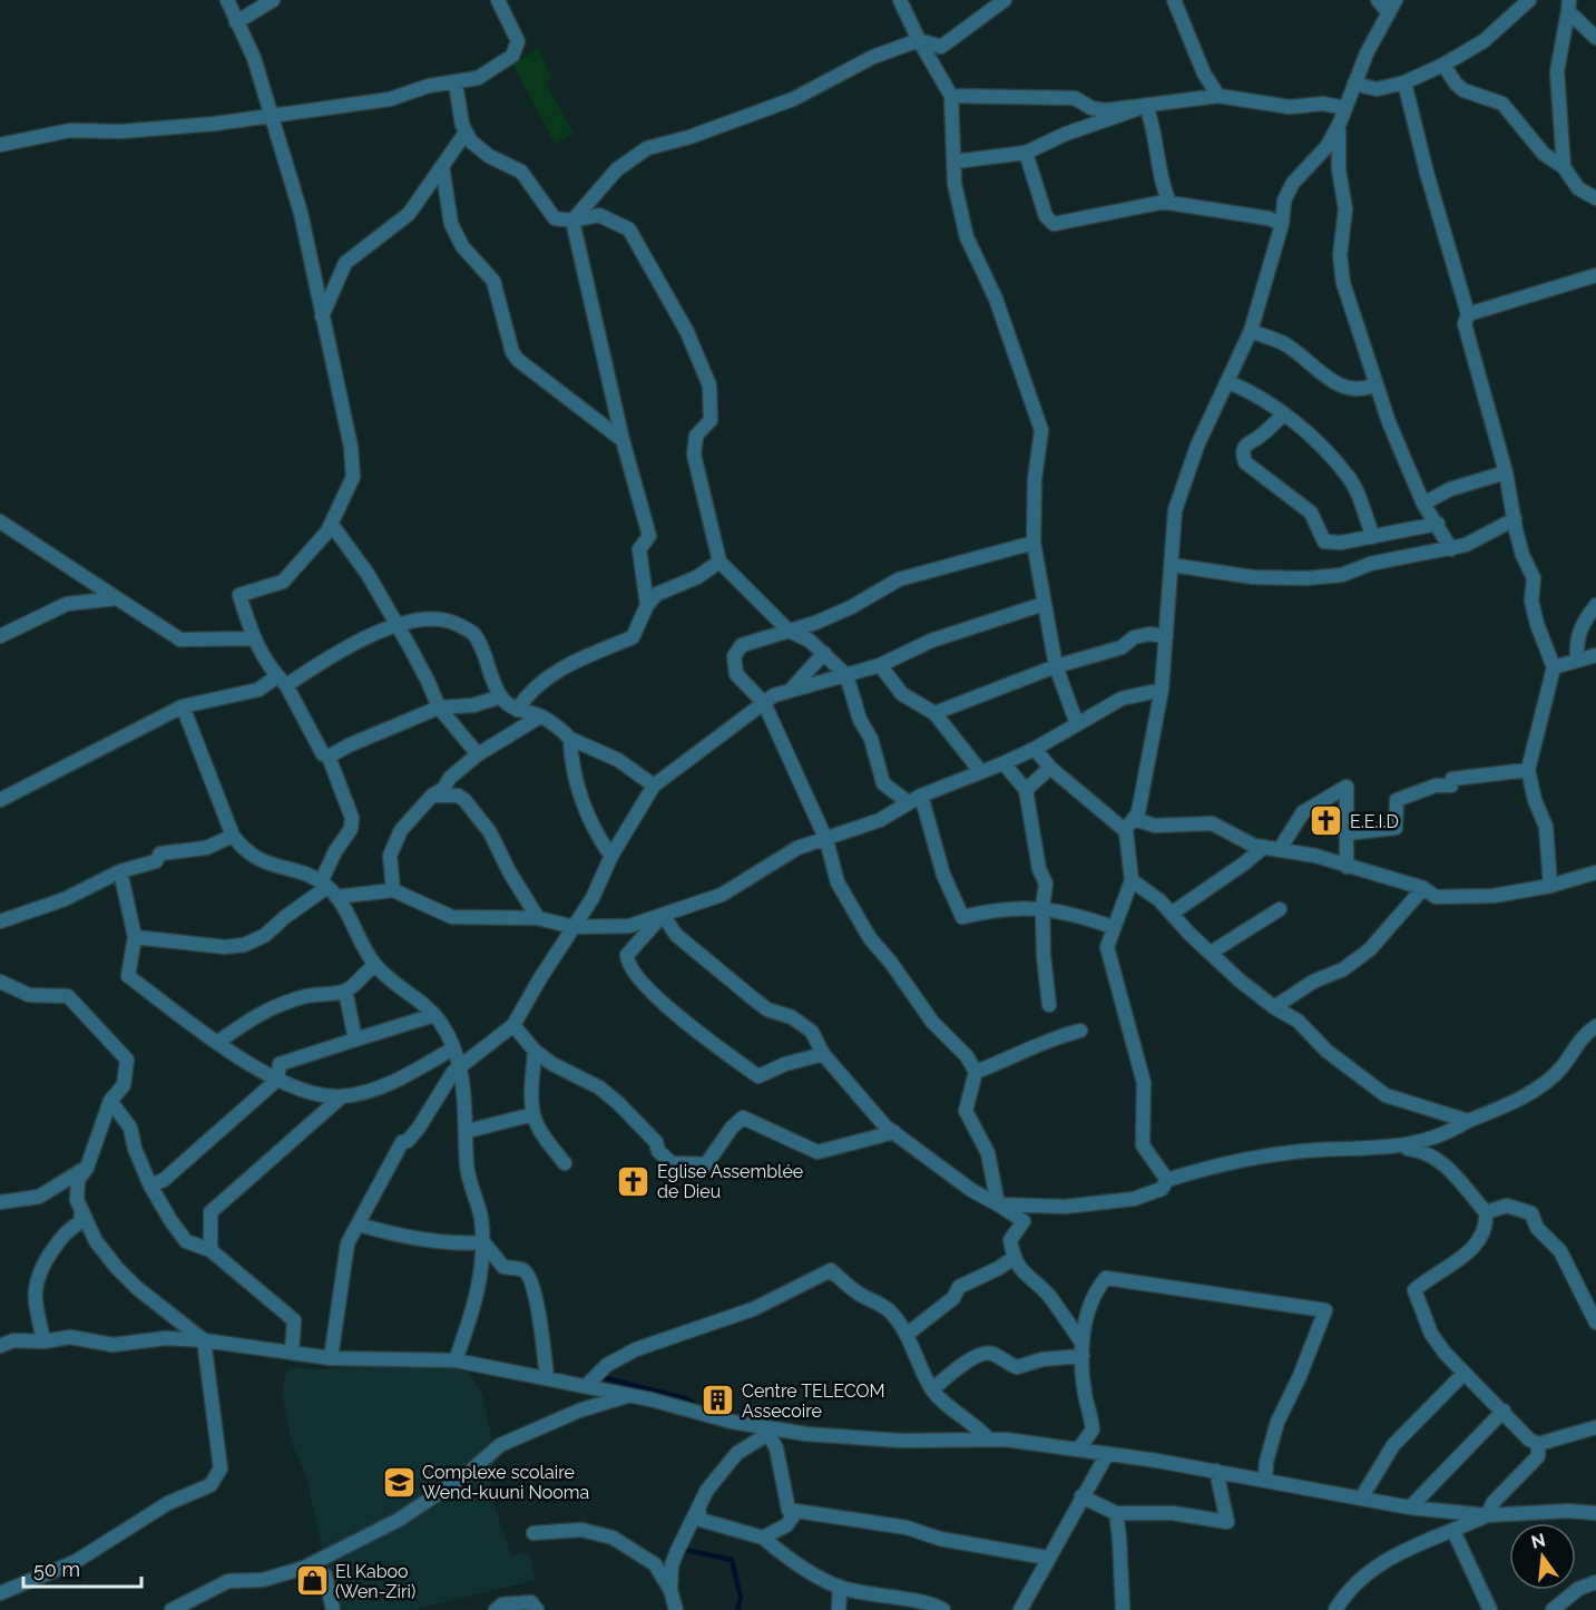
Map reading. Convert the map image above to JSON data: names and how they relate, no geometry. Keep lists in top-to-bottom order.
{
  "places": {
    "church": ["E.E.I.D", "Eglise Assemblée de Dieu"],
    "building": ["Centre TELECOM Assecoire"],
    "school or university": ["Complexe scolaire Wend-kuuni Nooma"],
    "shop": ["El Kaboo (Wen-Ziri)"]
  },
  "scale_bar": "50 m",
  "north": "top"
}
